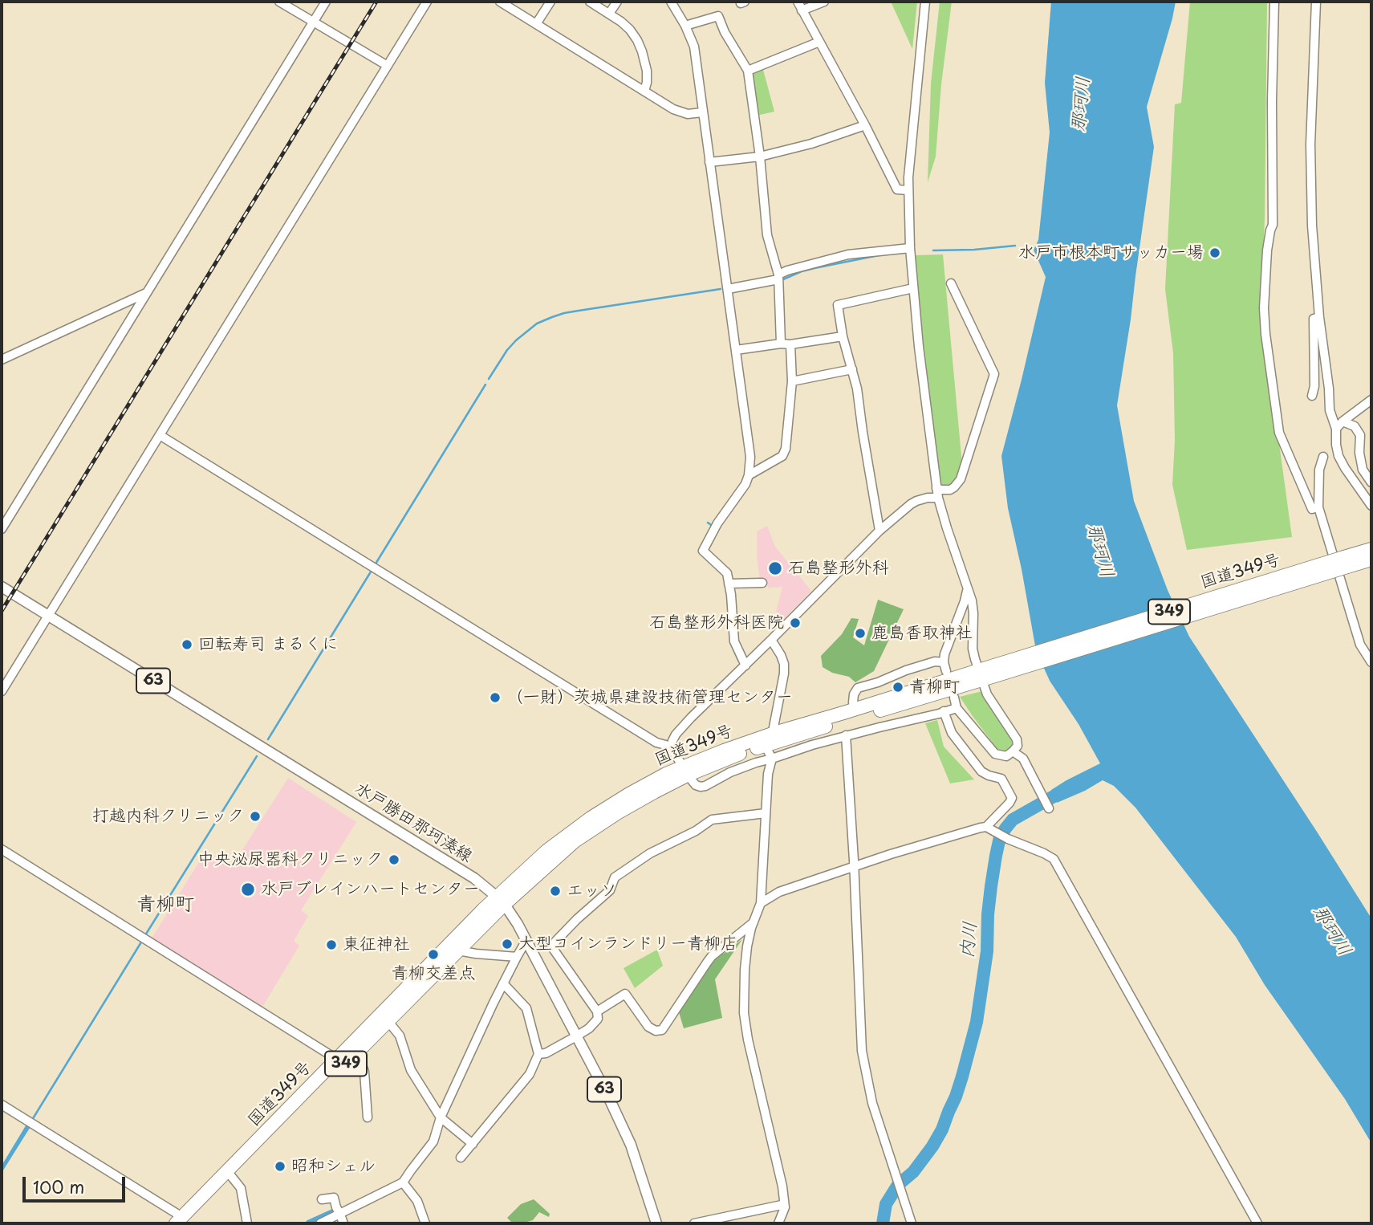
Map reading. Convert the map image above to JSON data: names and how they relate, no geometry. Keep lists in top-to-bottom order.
{
  "streets": {
    "highway": ["国道349号", "349"],
    "main road": ["63", "水戸勝田那珂湊線"]
  },
  "crossings": [
    ["国道349号", "水戸勝田那珂湊線"]
  ],
  "districts": ["青柳町"],
  "water": ["那珂川", "内川"],
  "places": [
    "水戸市根本町サッカー場",
    "石島整形外科",
    "石島整形外科医院",
    "鹿島香取神社",
    "回転寿司 まるくに",
    "青柳町",
    "（一財）茨城県建設技術管理センター",
    "打越内科クリニック",
    "中央泌尿器科クリニック",
    "水戸ブレインハートセンター",
    "エッソ",
    "大型コインランドリー青柳店",
    "東征神社",
    "青柳交差点",
    "昭和シェル"
  ],
  "scale_bar": "100 m"
}
